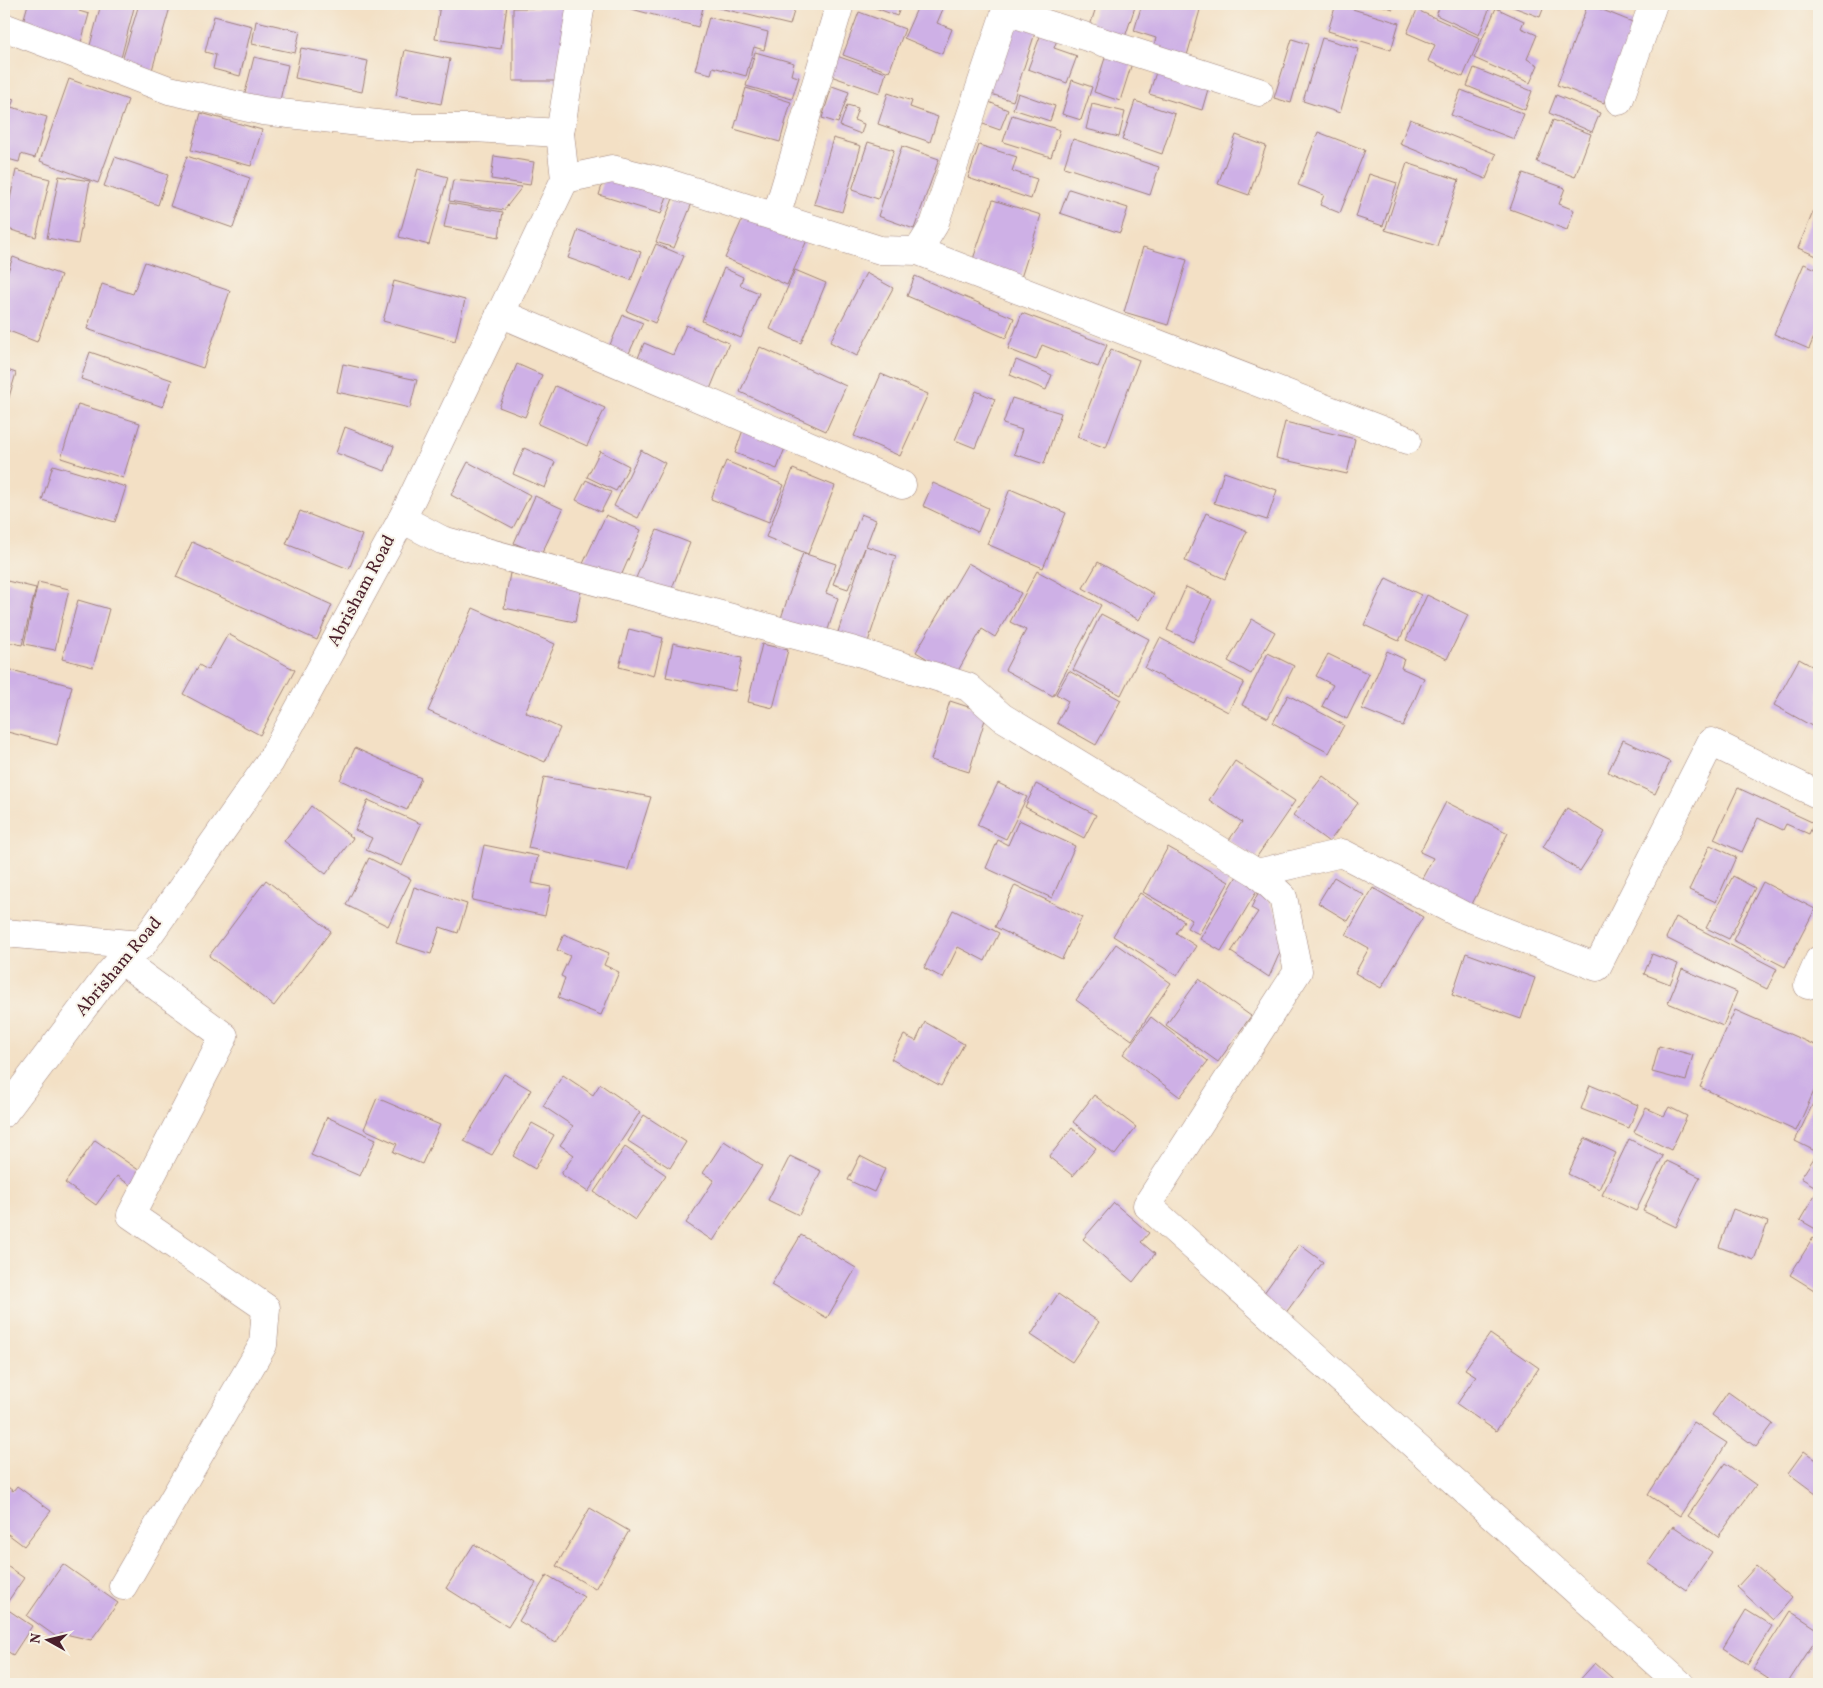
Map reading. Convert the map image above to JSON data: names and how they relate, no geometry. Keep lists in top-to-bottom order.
{
  "streets": {
    "street": ["Abrisham Road"]
  },
  "north": "left"
}
